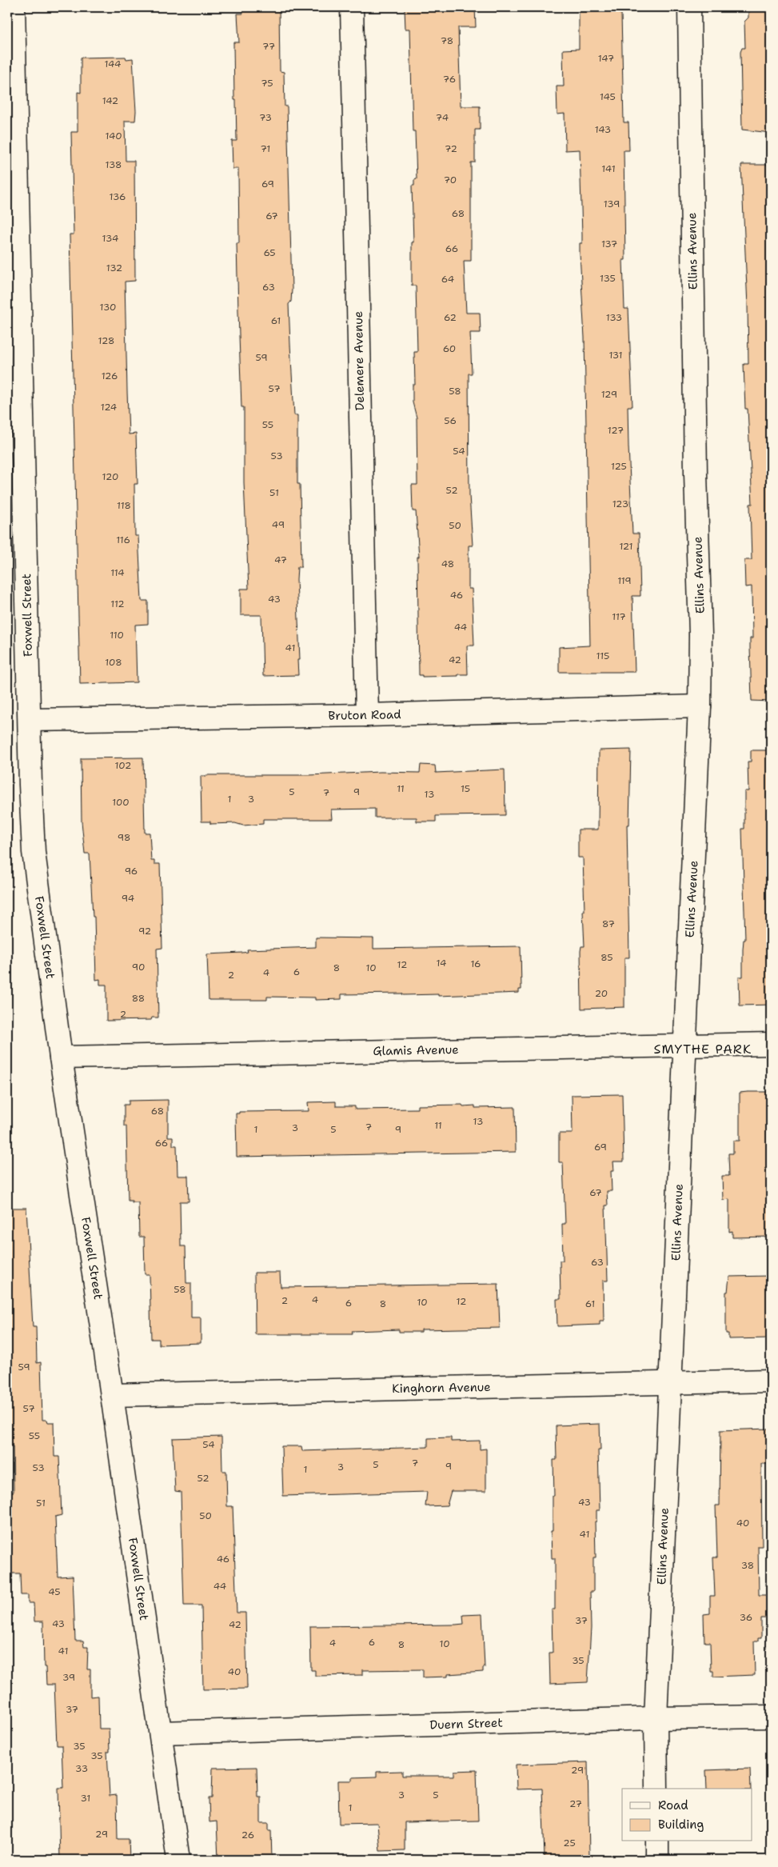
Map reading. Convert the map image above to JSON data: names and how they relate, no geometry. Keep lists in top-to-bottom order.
{
  "streets": {
    "street": [
      "Ellins Avenue",
      "Delemere Avenue",
      "Foxwell Street",
      "Bruton Road",
      "Glamis Avenue",
      "Kinghorn Avenue",
      "Duern Street"
    ]
  },
  "crossings": [
    ["Ellins Avenue", "Bruton Road"],
    ["Ellins Avenue", "Glamis Avenue"],
    ["Ellins Avenue", "Kinghorn Avenue"],
    ["Ellins Avenue", "Duern Street"],
    ["Delemere Avenue", "Bruton Road"],
    ["Foxwell Street", "Bruton Road"],
    ["Foxwell Street", "Glamis Avenue"],
    ["Foxwell Street", "Kinghorn Avenue"],
    ["Foxwell Street", "Duern Street"]
  ],
  "districts": ["SMYTHE PARK"],
  "house_numbers": [
    "78",
    "77",
    "147",
    "144",
    "76",
    "75",
    "145",
    "142",
    "73",
    "74",
    "143",
    "140",
    "71",
    "72",
    "138",
    "141",
    "70",
    "69",
    "136",
    "139",
    "68",
    "67",
    "134",
    "137",
    "66",
    "65",
    "132",
    "135",
    "64",
    "63",
    "130",
    "62",
    "133",
    "61",
    "128",
    "60",
    "131",
    "59",
    "126",
    "57",
    "58",
    "129",
    "124",
    "56",
    "55",
    "127",
    "54",
    "53",
    "125",
    "120",
    "52",
    "51",
    "123",
    "118",
    "49",
    "50",
    "116",
    "121",
    "47",
    "48",
    "114",
    "119",
    "46",
    "43",
    "112",
    "117",
    "44",
    "110",
    "41",
    "115",
    "42",
    "108",
    "102",
    "11",
    "15",
    "5",
    "9",
    "7",
    "13",
    "1",
    "3",
    "100",
    "98",
    "96",
    "94",
    "87",
    "92",
    "85",
    "14",
    "16",
    "12",
    "90",
    "8",
    "10",
    "6",
    "4",
    "2",
    "20",
    "88",
    "2",
    "68",
    "13",
    "11",
    "7",
    "3",
    "1",
    "5",
    "9",
    "66",
    "69",
    "67",
    "63",
    "58",
    "4",
    "2",
    "12",
    "10",
    "6",
    "8",
    "61",
    "59",
    "57",
    "55",
    "54",
    "7",
    "5",
    "9",
    "3",
    "53",
    "1",
    "52",
    "43",
    "51",
    "50",
    "40",
    "41",
    "46",
    "38",
    "44",
    "45",
    "36",
    "37",
    "43",
    "42",
    "6",
    "4",
    "10",
    "8",
    "41",
    "35",
    "40",
    "39",
    "37",
    "35",
    "35",
    "33",
    "29",
    "3",
    "5",
    "31",
    "27",
    "1",
    "29",
    "26",
    "25"
  ],
  "legend": ["Road", "Building"]
}
